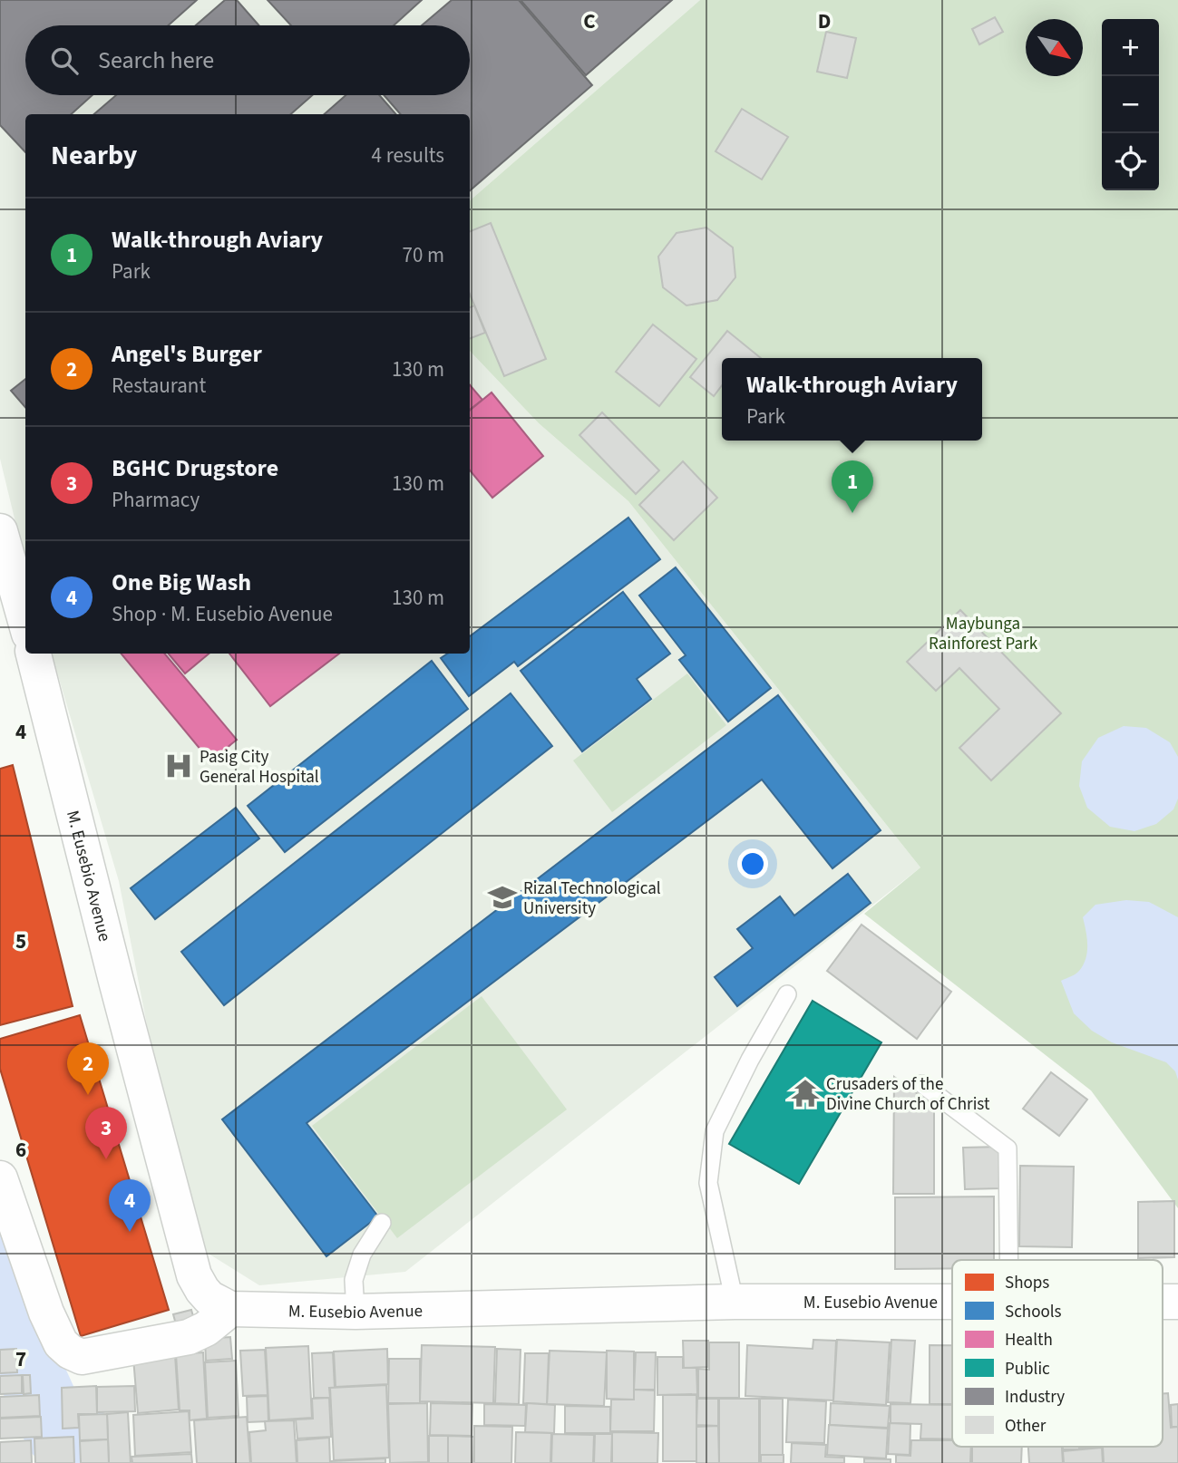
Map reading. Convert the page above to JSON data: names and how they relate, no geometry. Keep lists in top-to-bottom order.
{
  "streets": {
    "street": ["M. Eusebio Avenue"]
  },
  "parks": ["Maybunga Rainforest Park"],
  "places": {
    "hospital": ["Pasig City General Hospital"],
    "school or university": ["Rizal Technological University"],
    "temple": ["Crusaders of the Divine Church of Christ"]
  },
  "legend": [
    "Shops",
    "Schools",
    "Health",
    "Public",
    "Industry",
    "Other"
  ],
  "north": "bottom right",
  "page": {
    "map_buttons": ["+", "−"],
    "search": "Search here",
    "heading": ["Nearby", "4 results"],
    "list": [
      {
        "mark": "1",
        "name": "Walk-through Aviary",
        "note": "Park",
        "value": "70 m"
      },
      {
        "mark": "2",
        "name": "Angel's Burger",
        "note": "Restaurant",
        "value": "130 m"
      },
      {
        "mark": "3",
        "name": "BGHC Drugstore",
        "note": "Pharmacy",
        "value": "130 m"
      },
      {
        "mark": "4",
        "name": "One Big Wash",
        "note": "Shop · M. Eusebio Avenue",
        "value": "130 m"
      }
    ],
    "popup": ["Walk-through Aviary", "Park"],
    "pins": [
      "1",
      "2",
      "3",
      "4"
    ]
  },
  "grid": {
    "columns": ["C", "D"],
    "rows": [
      "4",
      "5",
      "6",
      "7"
    ]
  }
}
